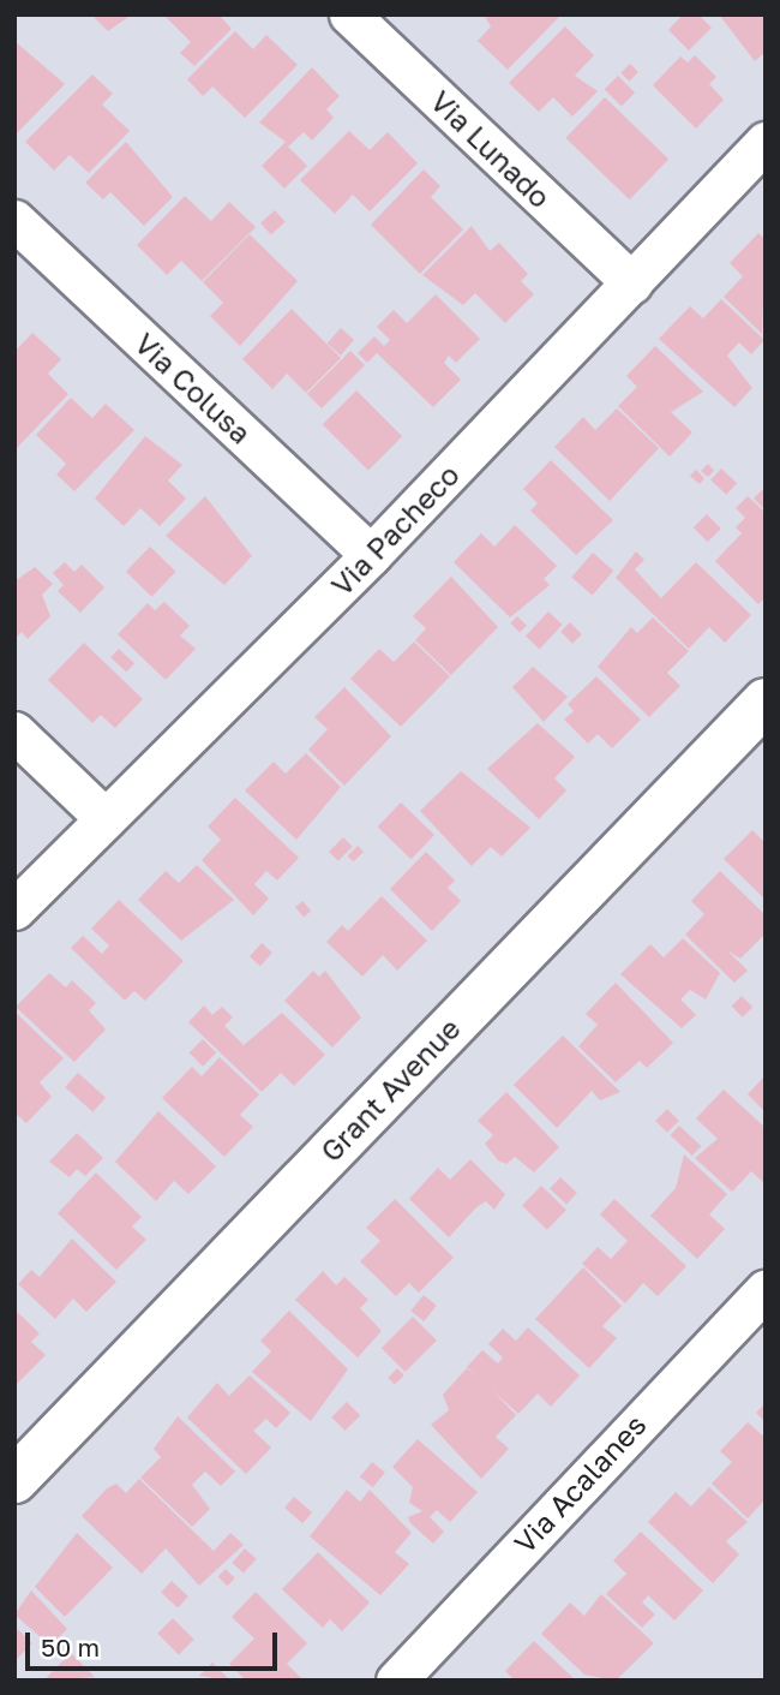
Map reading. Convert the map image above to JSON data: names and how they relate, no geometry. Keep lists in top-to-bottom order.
{
  "streets": {
    "main road": ["Grant Avenue"],
    "street": [
      "Via Lunado",
      "Via Colusa",
      "Via Pacheco",
      "Via Acalanes"
    ]
  },
  "crossings": [
    ["Via Lunado", "Via Pacheco"],
    ["Via Colusa", "Via Pacheco"]
  ],
  "scale_bar": "50 m"
}
